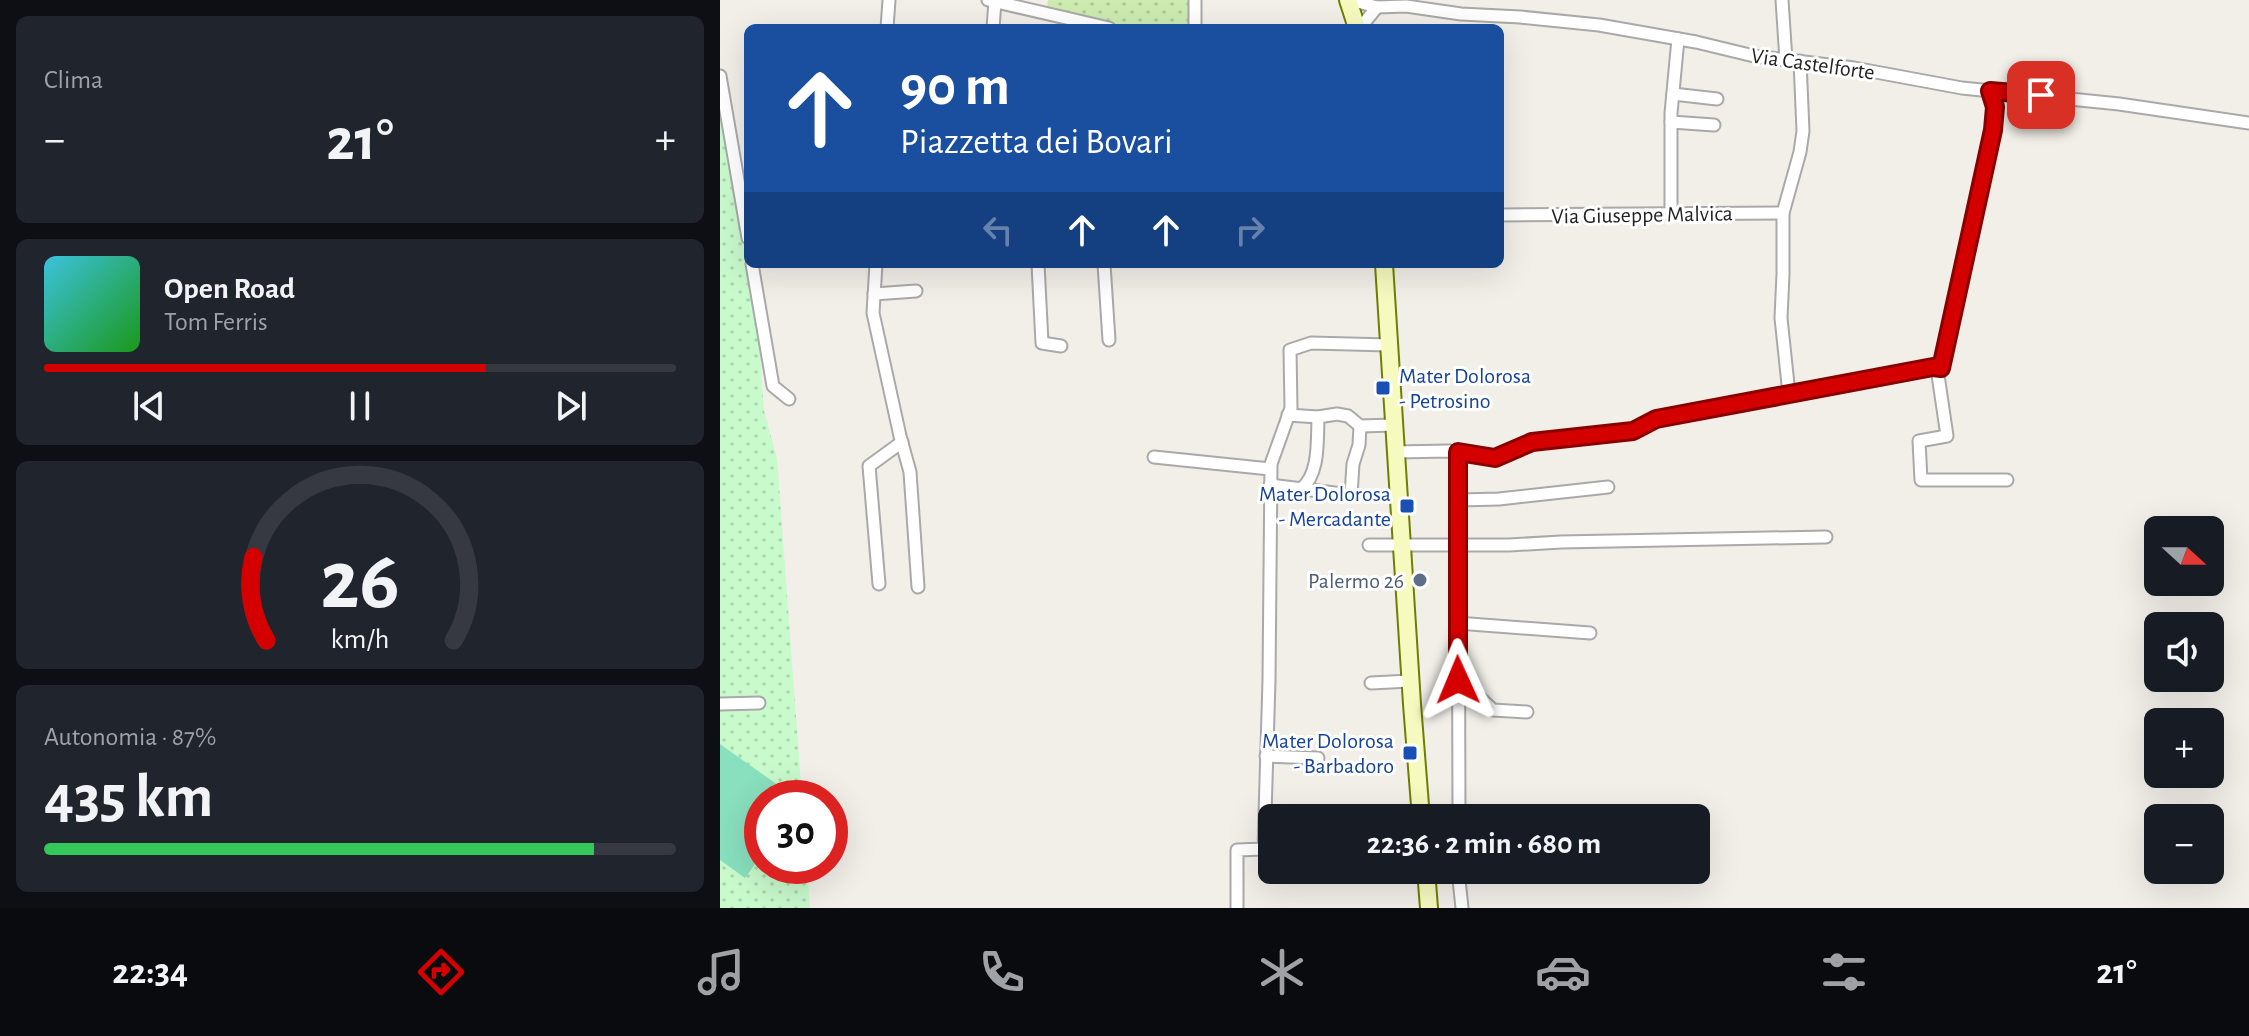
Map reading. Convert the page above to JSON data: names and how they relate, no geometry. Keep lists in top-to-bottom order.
{
  "streets": {
    "street": ["Via Castelforte", "Via Giuseppe Malvica"]
  },
  "places": {
    "transit": ["Mater Dolorosa - Petrosino", "Mater Dolorosa - Mercadante", "Mater Dolorosa - Barbadoro"],
    "other": ["Palermo 26"]
  },
  "north": "right",
  "page": {
    "tile": [
      "Clima",
      ["Autonomia · 87%", "435 km"]
    ],
    "turn": ["90 m", "Piazzetta dei Bovari"],
    "heat": ["−", "21°", "+"],
    "song": ["Open Road", "Tom Ferris"],
    "map_buttons": ["+", "−"],
    "limit": "30",
    "trip": "22:36 · 2 min · 680 m",
    "tabs": ["22:34", "21°"],
    "gauge": ["26", "km/h"]
  }
}
